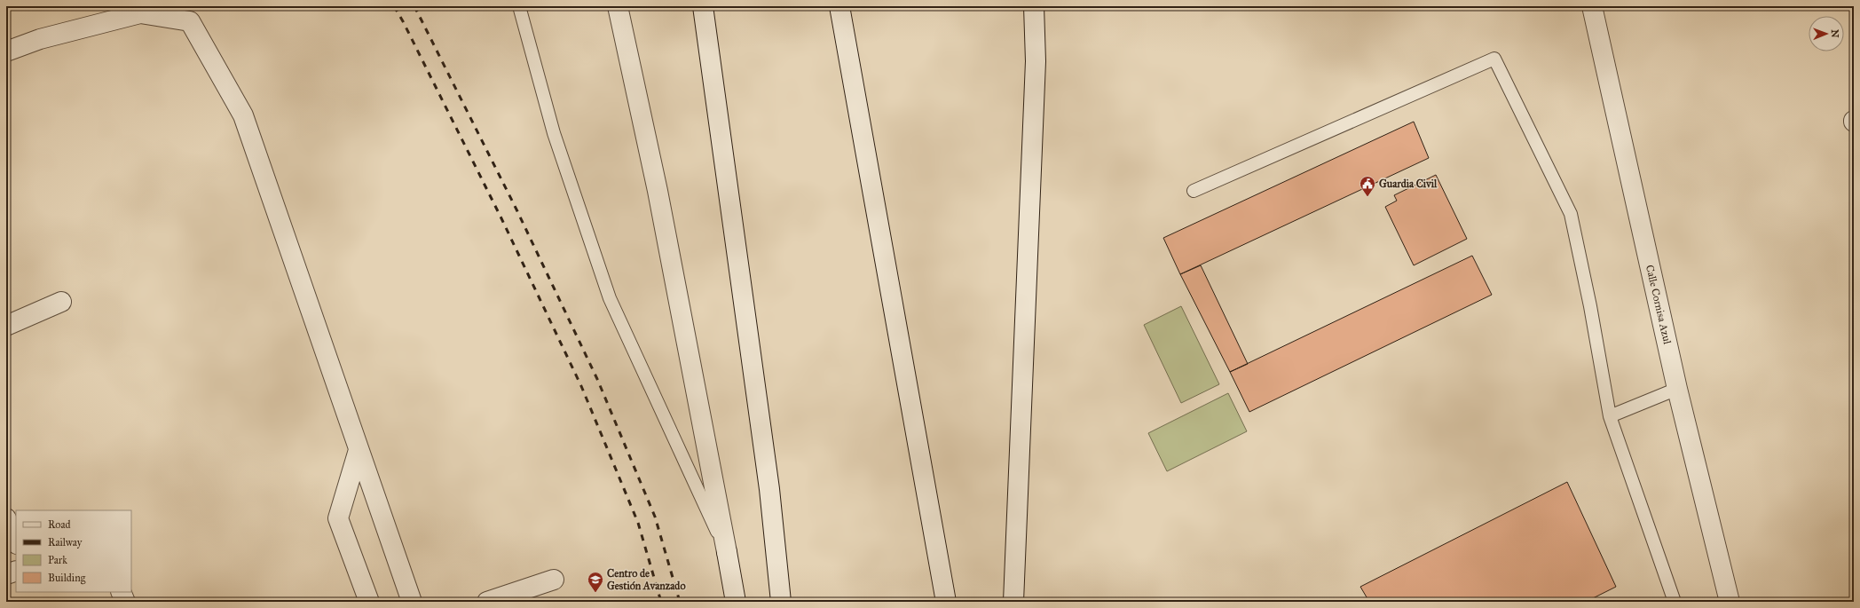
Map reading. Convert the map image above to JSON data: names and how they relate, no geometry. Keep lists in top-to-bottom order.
{
  "streets": {
    "street": ["Calle Cornisa Azul"]
  },
  "places": {
    "public building": ["Guardia Civil"],
    "school or university": ["Centro de Gestión Avanzado"]
  },
  "legend": [
    "Road",
    "Railway",
    "Park",
    "Building"
  ],
  "north": "right"
}
